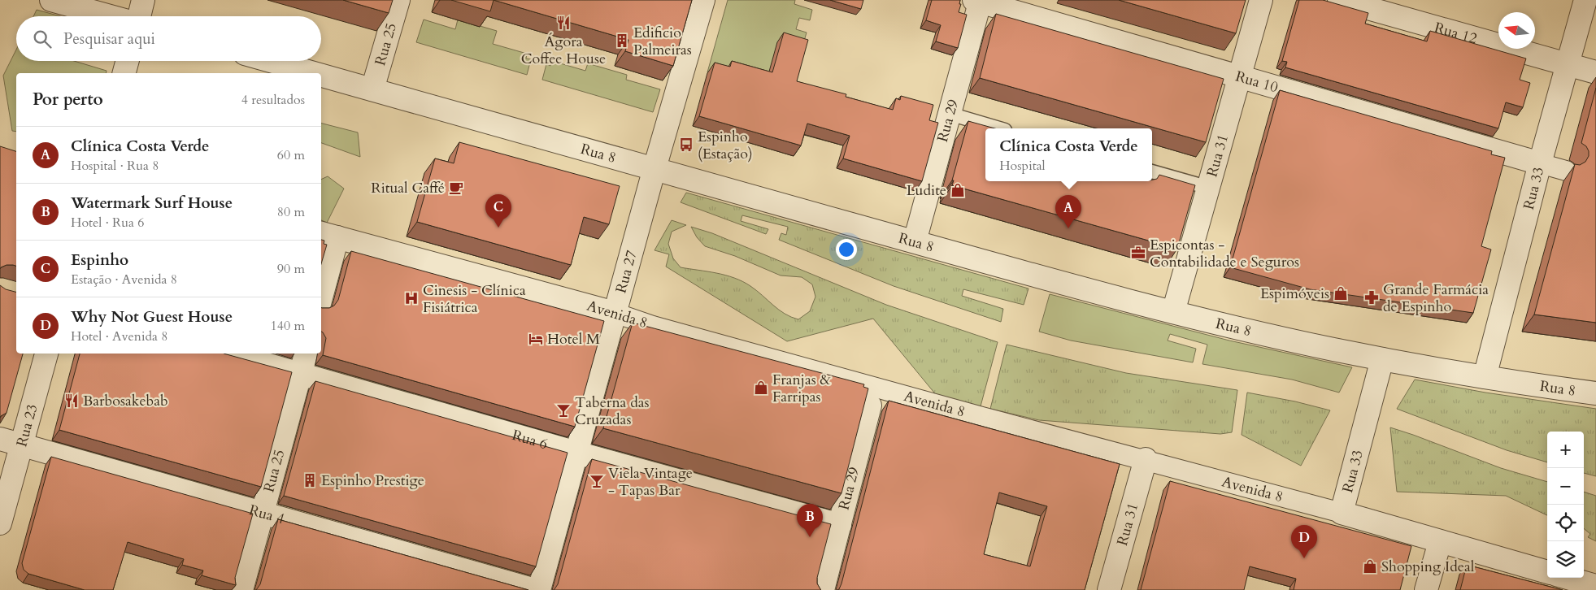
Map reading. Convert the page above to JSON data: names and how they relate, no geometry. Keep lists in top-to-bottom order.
{
  "streets": {
    "street": [
      "Rua 12",
      "Rua 25",
      "Rua 10",
      "Rua 29",
      "Rua 8",
      "Rua 31",
      "Rua 33",
      "Rua 27",
      "Avenida 8",
      "Rua 23",
      "Rua 6",
      "Rua 4"
    ]
  },
  "crossings": [
    ["Rua 12", "Rua 33"],
    ["Rua 25", "Rua 8"],
    ["Rua 25", "Rua 6"],
    ["Rua 25", "Rua 4"],
    ["Rua 10", "Rua 29"],
    ["Rua 10", "Rua 31"],
    ["Rua 10", "Rua 33"],
    ["Rua 29", "Rua 8"],
    ["Rua 29", "Avenida 8"],
    ["Rua 29", "Rua 6"],
    ["Rua 8", "Rua 31"],
    ["Rua 8", "Rua 33"],
    ["Rua 8", "Rua 27"],
    ["Rua 31", "Avenida 8"],
    ["Rua 33", "Avenida 8"],
    ["Rua 27", "Avenida 8"],
    ["Rua 27", "Rua 6"],
    ["Rua 23", "Rua 4"]
  ],
  "places": {
    "restaurant": ["Ágora Coffee House", "Barbosakebab"],
    "building": ["Edificio Palmeiras", "Espinho Prestige"],
    "bus stop": ["Espinho (Estação)"],
    "cafe": ["Ritual Caffé"],
    "shop": [
      "Ludite",
      "Espimóveis",
      "Franjas & Farripas",
      "Shopping Ideal"
    ],
    "office": ["Espicontas - Contabilidade e Seguros"],
    "pharmacy": ["Grande Farmácia de Espinho"],
    "hospital": ["Cinesis - Clínica Fisiátrica"],
    "hotel": ["Hotel M"],
    "bar": ["Taberna das Cruzadas", "Viela Vintage - Tapas Bar"]
  },
  "north": "left",
  "page": {
    "search": "Pesquisar aqui",
    "heading": ["Por perto", "4 resultados"],
    "list": [
      {
        "mark": "A",
        "name": "Clínica Costa Verde",
        "note": "Hospital · Rua 8",
        "value": "60 m"
      },
      {
        "mark": "B",
        "name": "Watermark Surf House",
        "note": "Hotel · Rua 6",
        "value": "80 m"
      },
      {
        "mark": "C",
        "name": "Espinho",
        "note": "Estação · Avenida 8",
        "value": "90 m"
      },
      {
        "mark": "D",
        "name": "Why Not Guest House",
        "note": "Hotel · Avenida 8",
        "value": "140 m"
      }
    ],
    "popup": ["Clínica Costa Verde", "Hospital"],
    "pins": [
      "C",
      "A",
      "B",
      "D"
    ],
    "map_buttons": ["+", "−"]
  }
}
